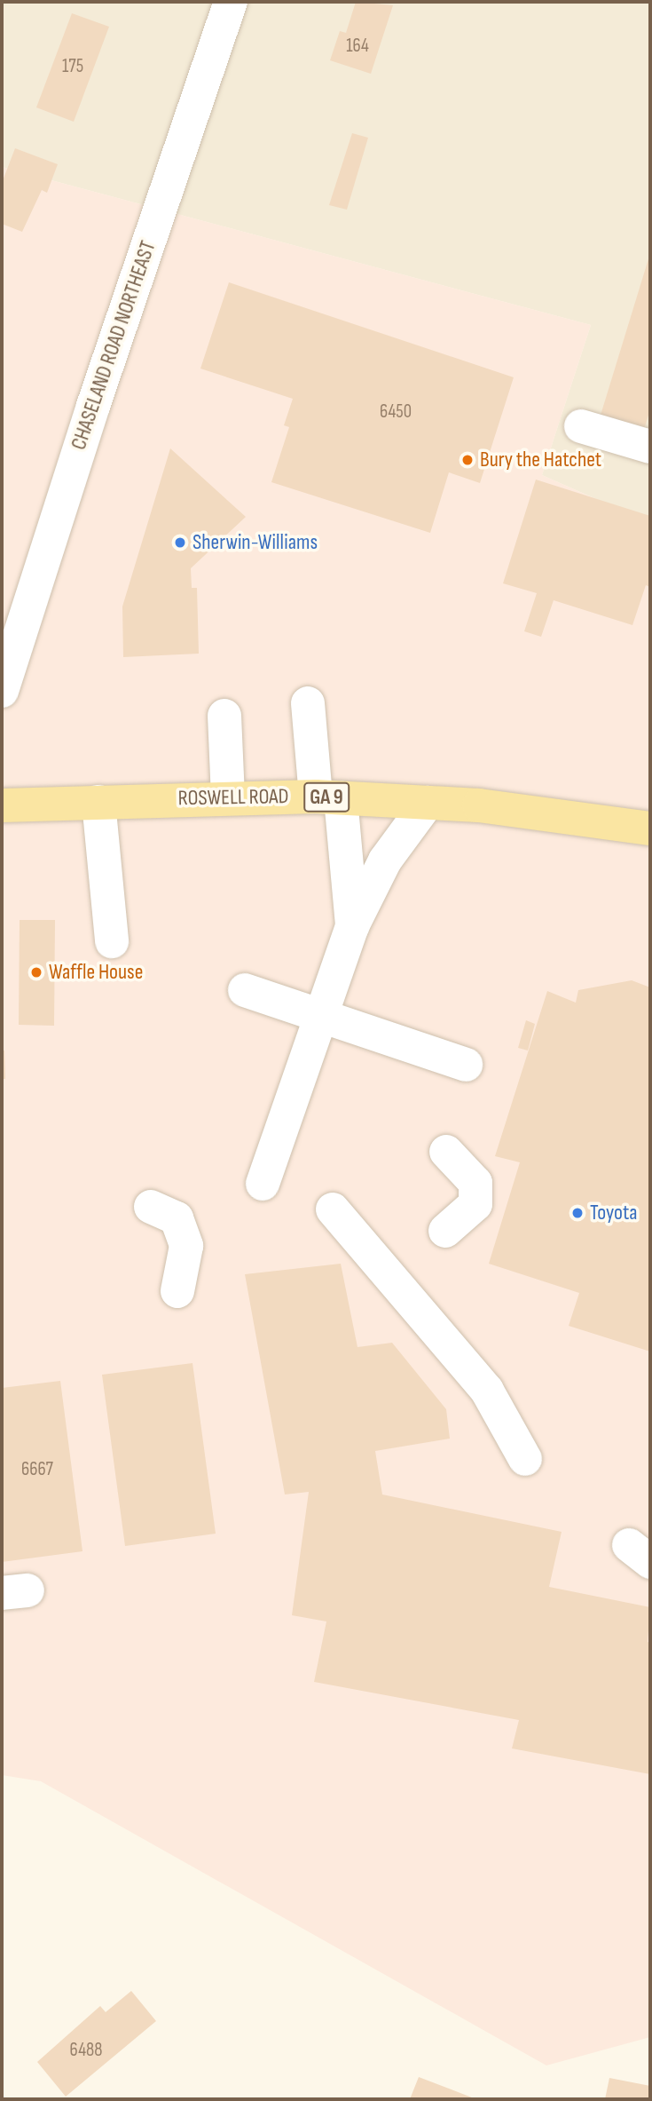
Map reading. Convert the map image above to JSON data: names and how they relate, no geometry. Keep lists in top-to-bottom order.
{
  "streets": {
    "main road": ["ROSWELL ROAD", "GA 9"],
    "street": ["CHASELAND ROAD NORTHEAST"]
  },
  "places": [
    "Bury the Hatchet",
    "Sherwin-Williams",
    "Waffle House",
    "Toyota"
  ],
  "house_numbers": [
    "164",
    "175",
    "6450",
    "6667",
    "6488"
  ]
}
